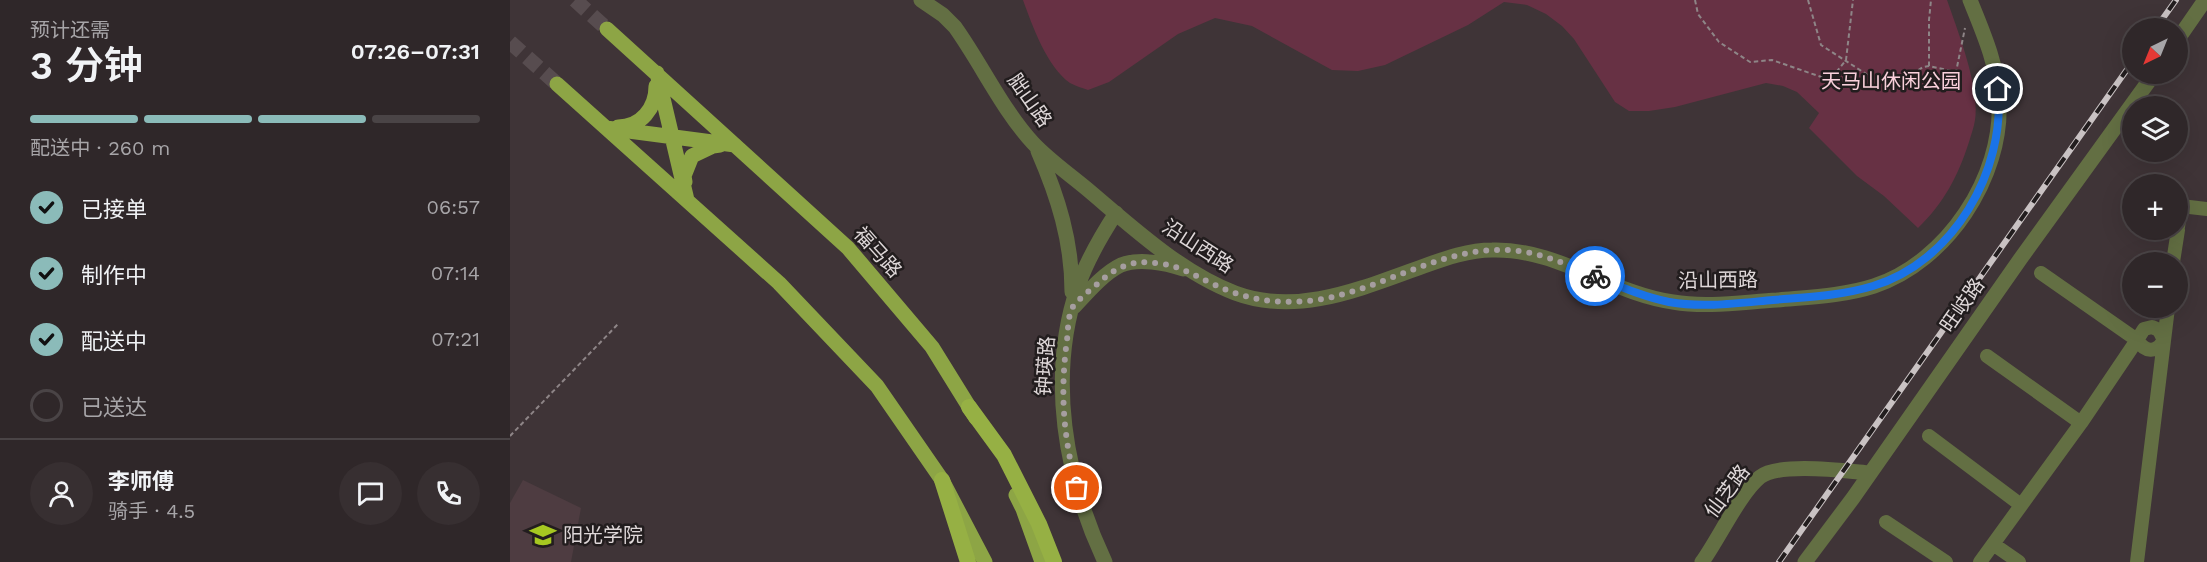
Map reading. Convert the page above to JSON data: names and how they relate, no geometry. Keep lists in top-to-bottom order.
{
  "streets": {
    "main road": ["福马路"],
    "street": [
      "胐山路",
      "沿山西路",
      "旺岐路",
      "钟瑛路",
      "仙芝路"
    ]
  },
  "crossings": [
    ["胐山路", "沿山西路"],
    ["胐山路", "钟瑛路"],
    ["沿山西路", "钟瑛路"],
    ["旺岐路", "仙芝路"]
  ],
  "parks": ["天马山休闲公园"],
  "places": {
    "school or university": ["阳光学院"]
  },
  "north": "bottom left",
  "page": {
    "heading": ["3 分钟", "预计还需", "07:26–07:31"],
    "panel": ["李师傅", "骑手 · 4.5"],
    "map_buttons": ["+", "−"],
    "bar": "配送中 · 260 m",
    "list": [
      ["已接单", "06:57"],
      ["制作中", "07:14"],
      ["配送中", "07:21"],
      "已送达"
    ]
  }
}
